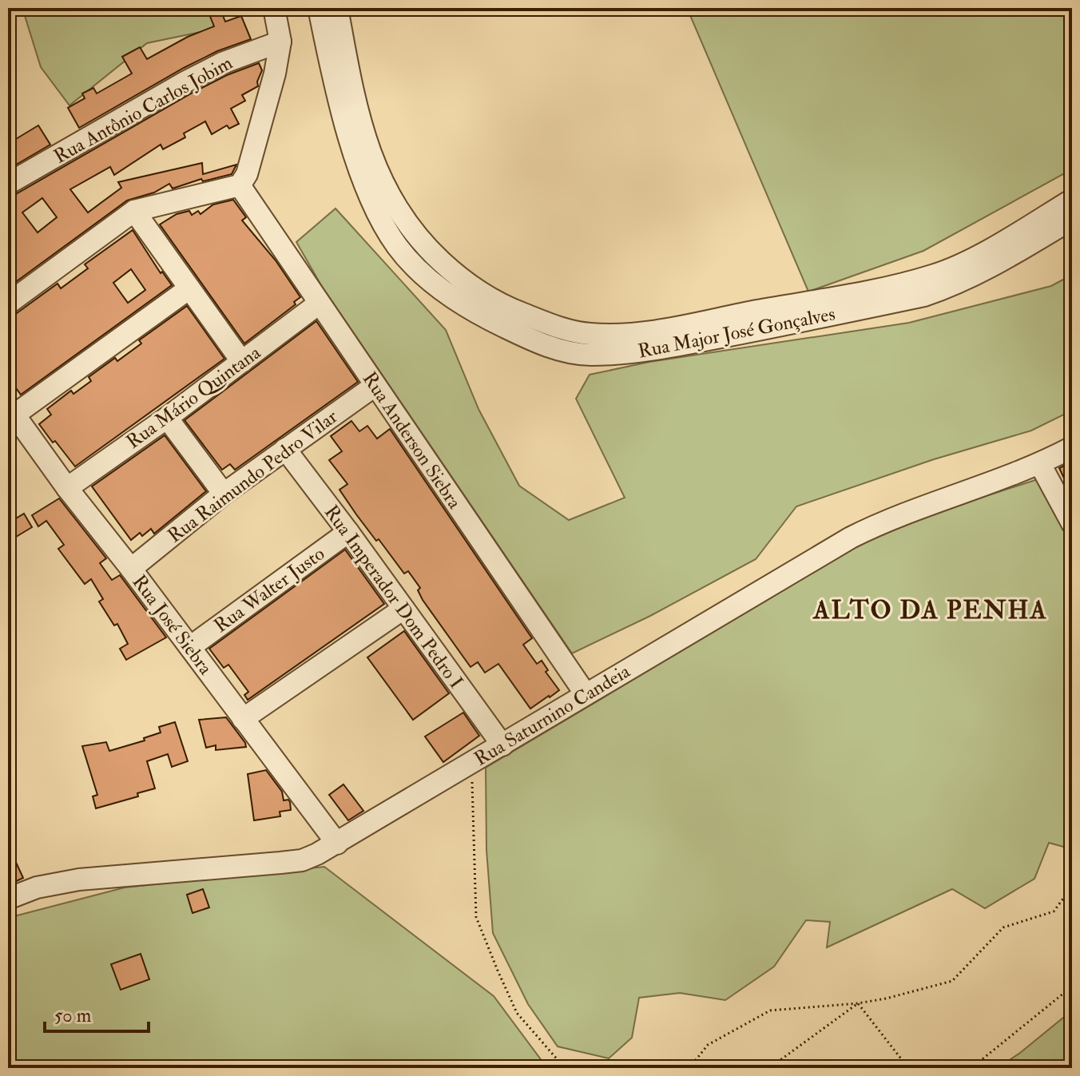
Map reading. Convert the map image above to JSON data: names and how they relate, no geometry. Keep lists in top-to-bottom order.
{
  "streets": {
    "street": [
      "Rua Antônio Carlos Jobim",
      "Rua Major José Gonçalves",
      "Rua Mário Quintana",
      "Rua Anderson Siebra",
      "Rua Raimundo Pedro Vilar",
      "Rua Walter Justo",
      "Rua Imperador Dom Pedro I",
      "Rua José Siebra",
      "Rua Saturnino Candeia"
    ]
  },
  "crossings": [
    ["Rua Mário Quintana", "Rua Anderson Siebra"],
    ["Rua Mário Quintana", "Rua José Siebra"],
    ["Rua Anderson Siebra", "Rua Raimundo Pedro Vilar"],
    ["Rua Anderson Siebra", "Rua Saturnino Candeia"],
    ["Rua Raimundo Pedro Vilar", "Rua Imperador Dom Pedro I"],
    ["Rua Raimundo Pedro Vilar", "Rua José Siebra"],
    ["Rua Walter Justo", "Rua Imperador Dom Pedro I"],
    ["Rua Walter Justo", "Rua José Siebra"],
    ["Rua Imperador Dom Pedro I", "Rua Saturnino Candeia"],
    ["Rua José Siebra", "Rua Saturnino Candeia"]
  ],
  "districts": ["ALTO DA PENHA"],
  "scale_bar": "50 m"
}
